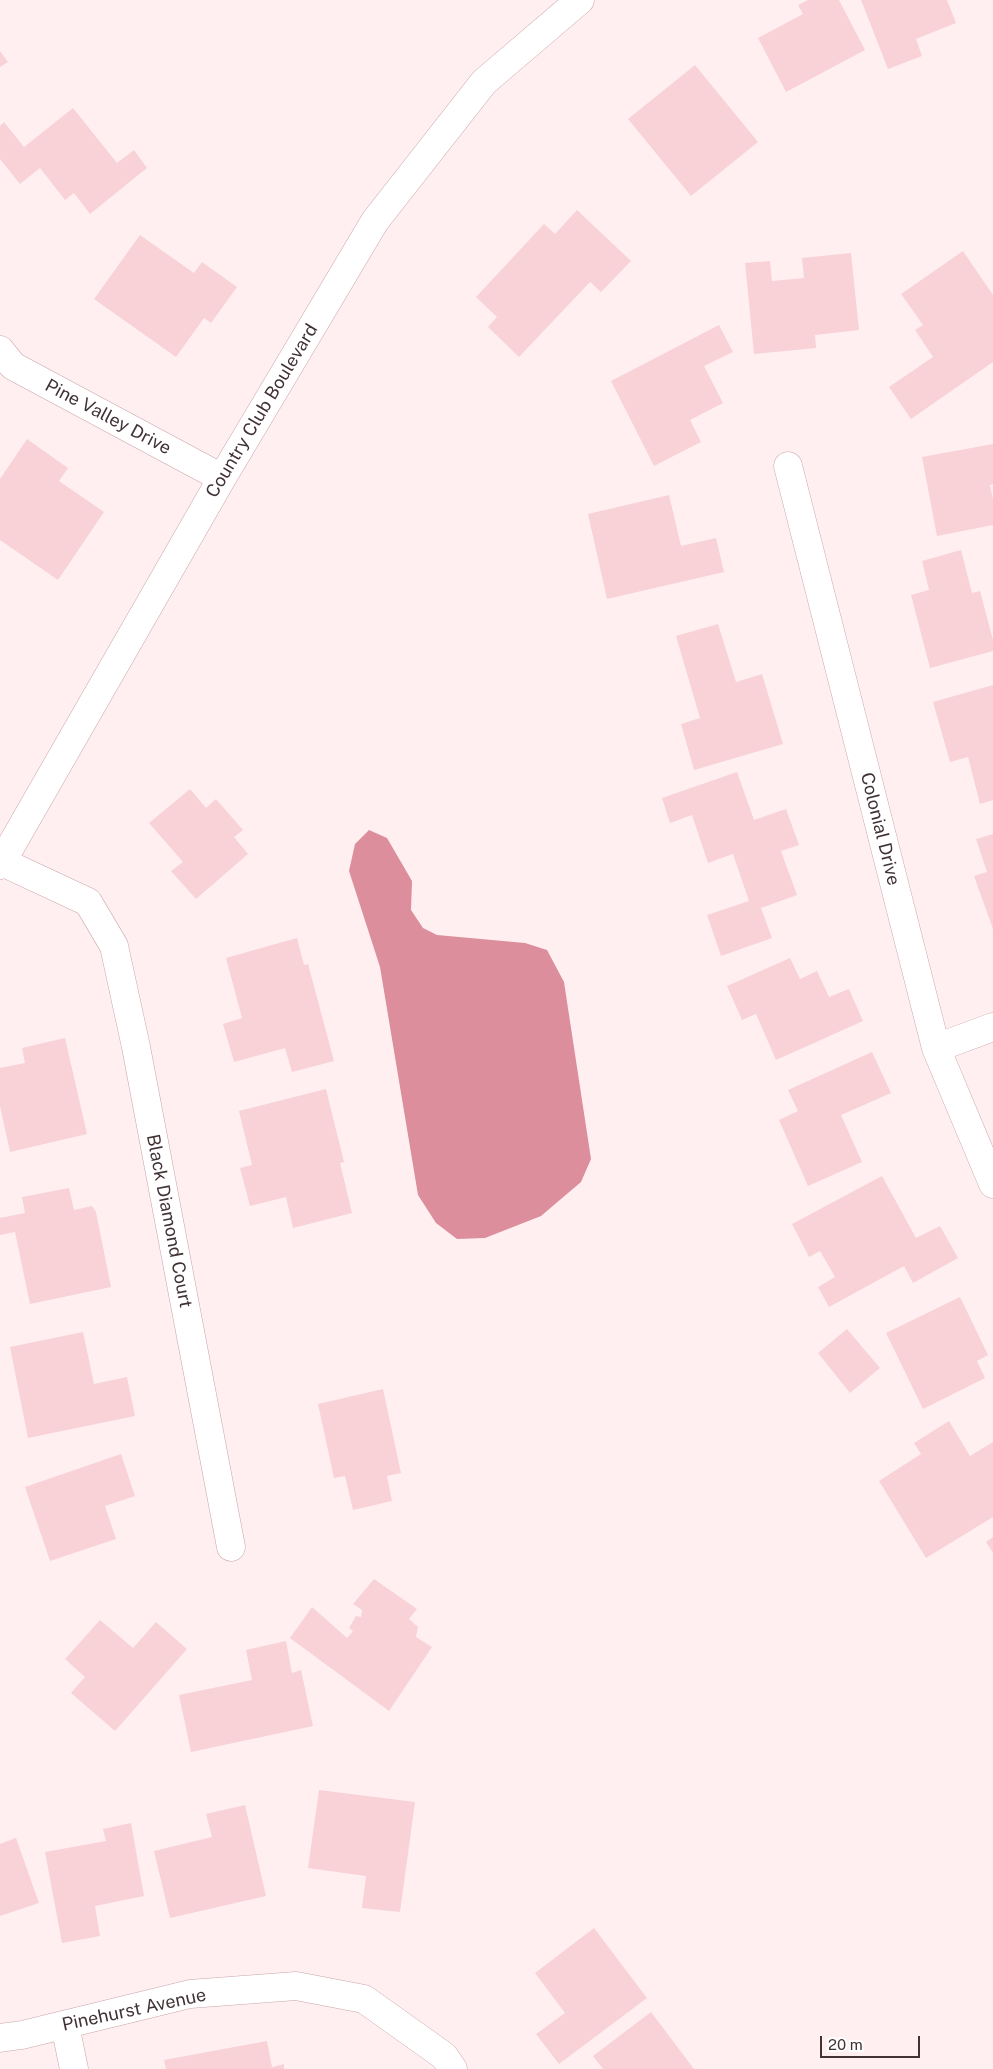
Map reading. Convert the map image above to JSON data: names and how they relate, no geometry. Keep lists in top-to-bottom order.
{
  "streets": {
    "street": [
      "Country Club Boulevard",
      "Pine Valley Drive",
      "Colonial Drive",
      "Black Diamond Court",
      "Pinehurst Avenue"
    ]
  },
  "crossings": [
    ["Country Club Boulevard", "Pine Valley Drive"],
    ["Country Club Boulevard", "Black Diamond Court"]
  ],
  "scale_bar": "20 m"
}
